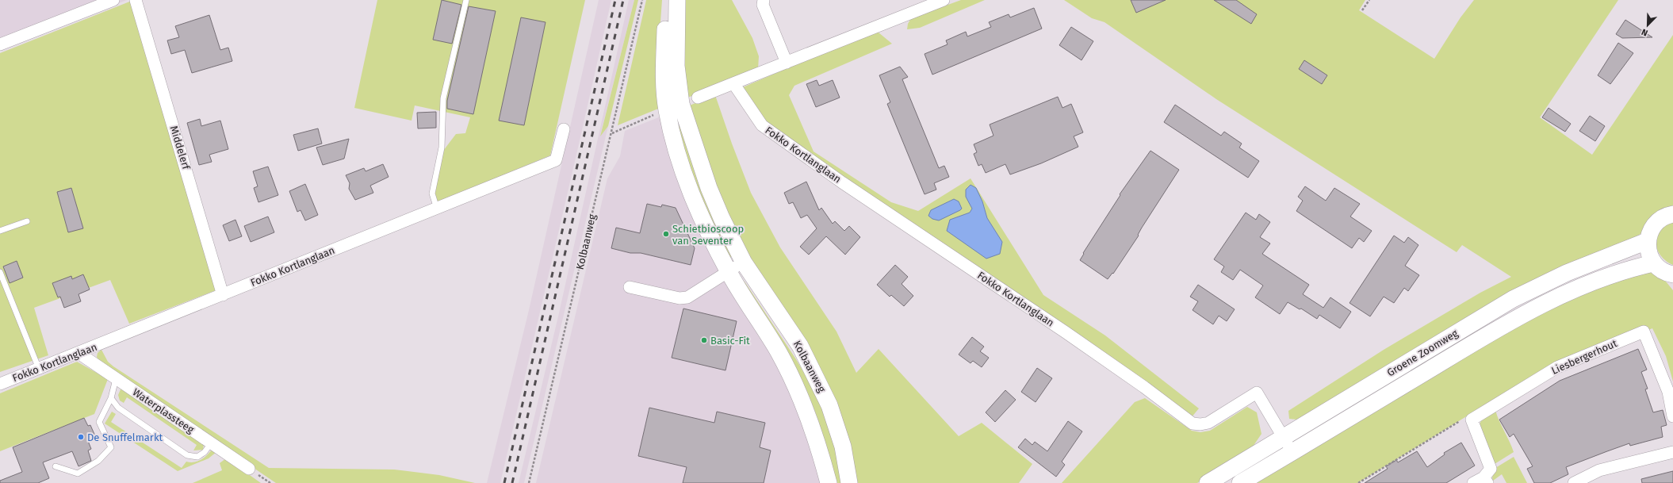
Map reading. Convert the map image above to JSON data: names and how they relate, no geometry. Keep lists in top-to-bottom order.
{
  "streets": {
    "main road": ["Kolbaanweg", "Groene Zoomweg"],
    "street": [
      "Middelerf",
      "Fokko Kortlanglaan",
      "Liesbergerhout",
      "Waterplassteeg"
    ]
  },
  "crossings": [
    ["Middelerf", "Fokko Kortlanglaan"],
    ["Fokko Kortlanglaan", "Groene Zoomweg"],
    ["Fokko Kortlanglaan", "Waterplassteeg"]
  ],
  "places": ["Schietbioscoop van Seventer", "Basic-Fit", "De Snuffelmarkt"],
  "north": "bottom left"
}
